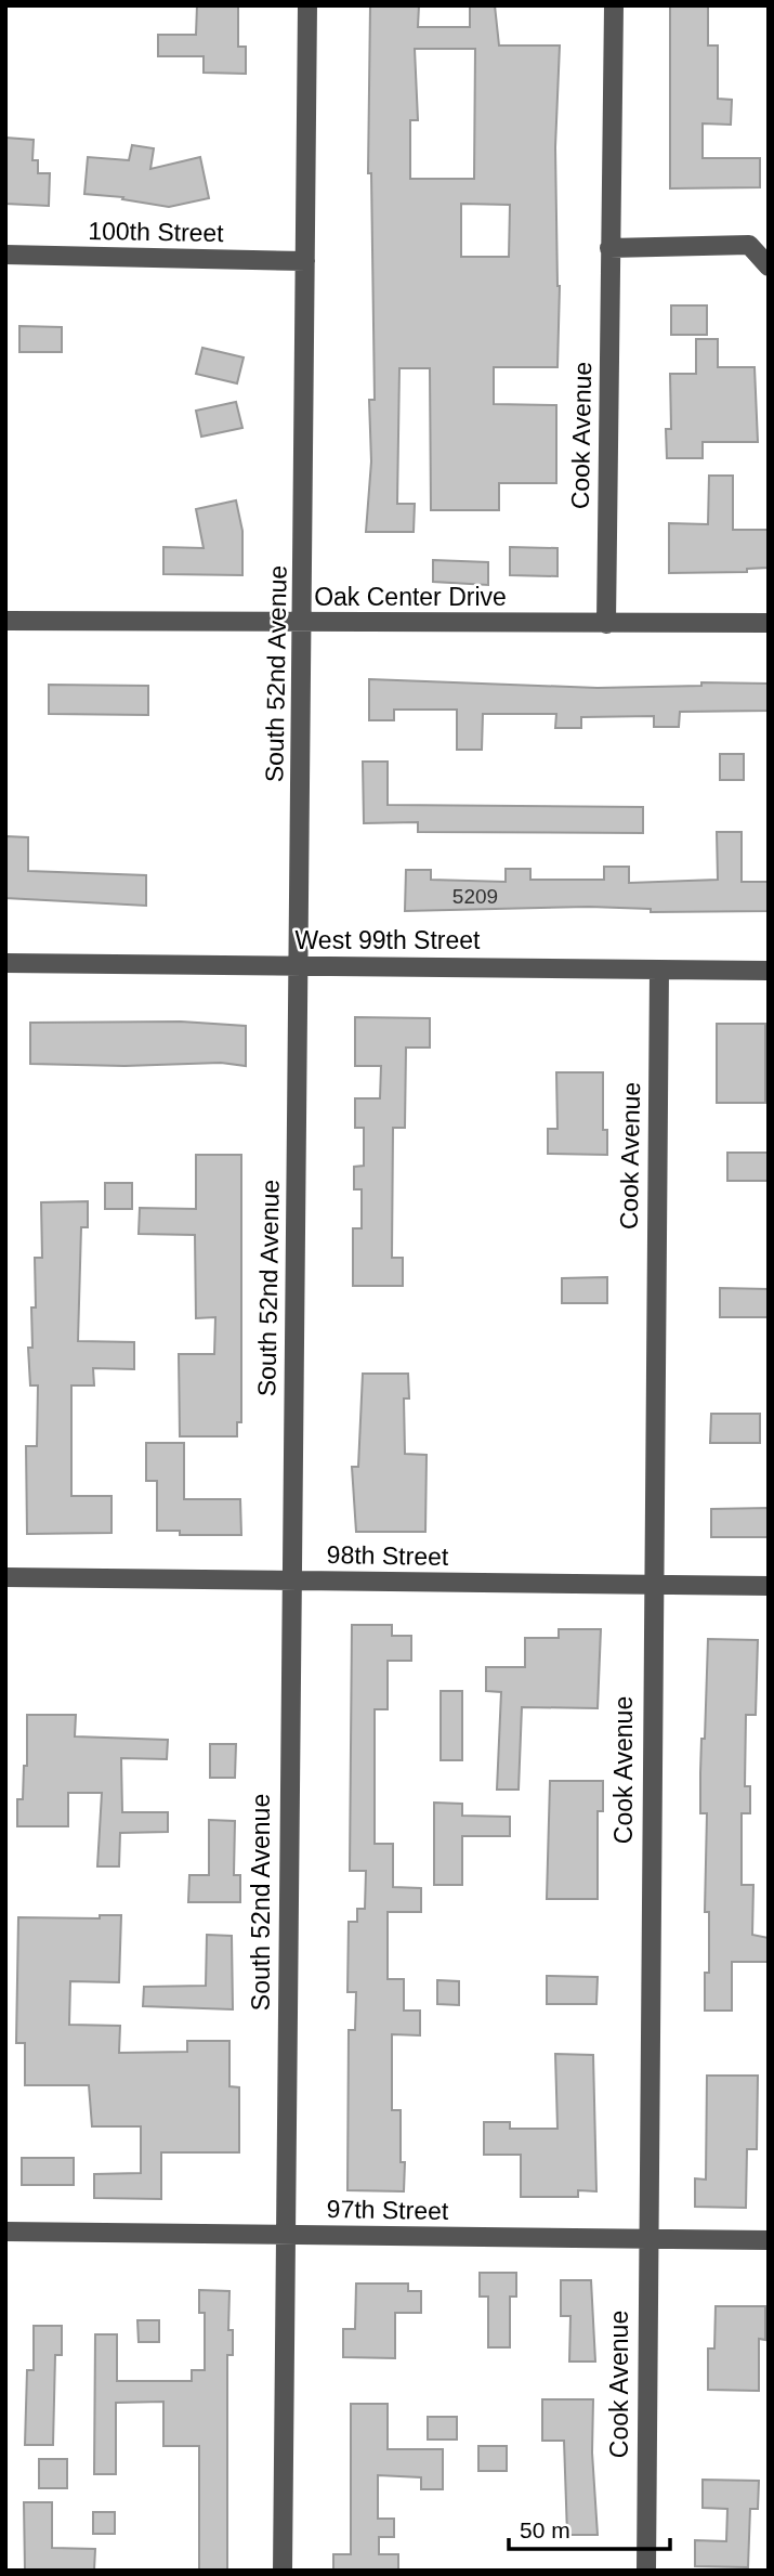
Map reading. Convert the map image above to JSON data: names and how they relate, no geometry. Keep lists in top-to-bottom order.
{
  "streets": {
    "street": [
      "100th Street",
      "Cook Avenue",
      "Oak Center Drive",
      "South 52nd Avenue",
      "West 99th Street",
      "98th Street",
      "97th Street"
    ]
  },
  "crossings": [
    ["100th Street", "South 52nd Avenue"],
    ["Cook Avenue", "Oak Center Drive"],
    ["Cook Avenue", "West 99th Street"],
    ["Cook Avenue", "98th Street"],
    ["Cook Avenue", "97th Street"],
    ["Oak Center Drive", "South 52nd Avenue"],
    ["South 52nd Avenue", "West 99th Street"],
    ["South 52nd Avenue", "98th Street"],
    ["South 52nd Avenue", "97th Street"]
  ],
  "house_numbers": ["5209"],
  "scale_bar": "50 m"
}
